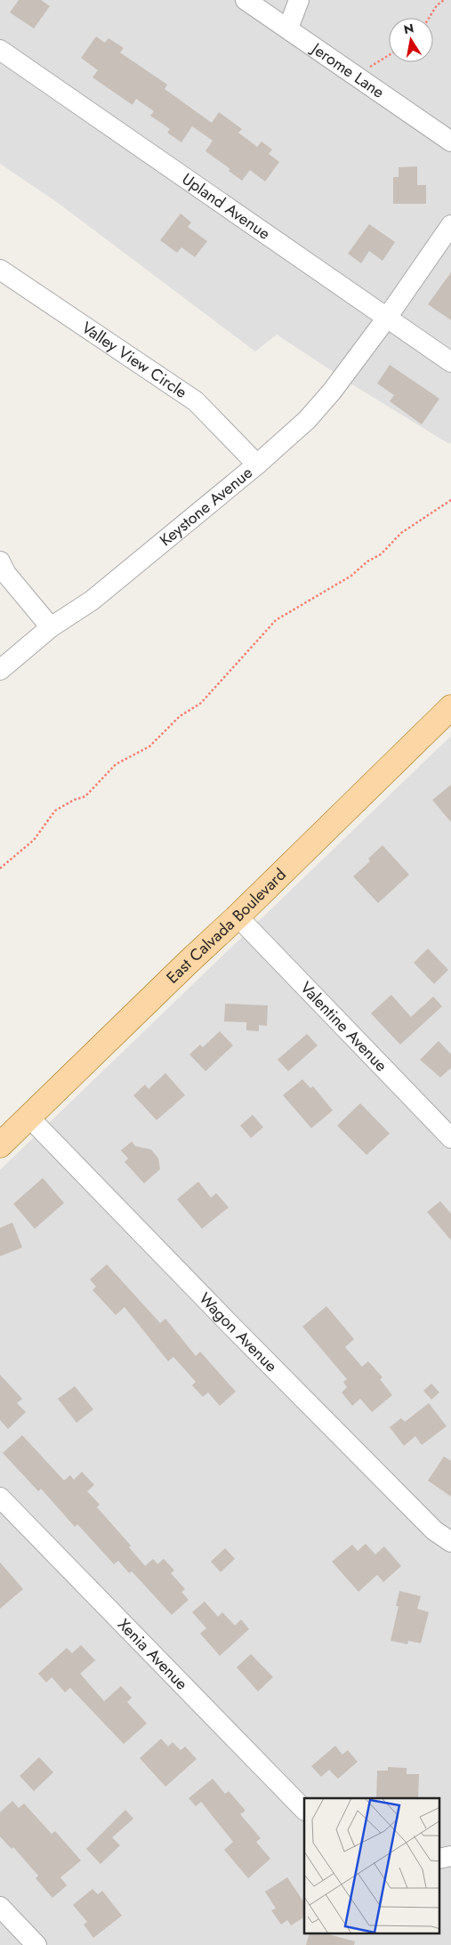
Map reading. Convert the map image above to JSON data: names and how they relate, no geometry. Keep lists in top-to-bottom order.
{
  "streets": {
    "main road": ["East Calvada Boulevard"],
    "street": [
      "Jerome Lane",
      "Upland Avenue",
      "Valley View Circle",
      "Keystone Avenue",
      "Valentine Avenue",
      "Wagon Avenue",
      "Xenia Avenue"
    ]
  },
  "crossings": [
    ["Upland Avenue", "Keystone Avenue"],
    ["Valley View Circle", "Keystone Avenue"],
    ["East Calvada Boulevard", "Valentine Avenue"],
    ["East Calvada Boulevard", "Wagon Avenue"]
  ],
  "north": "top"
}
